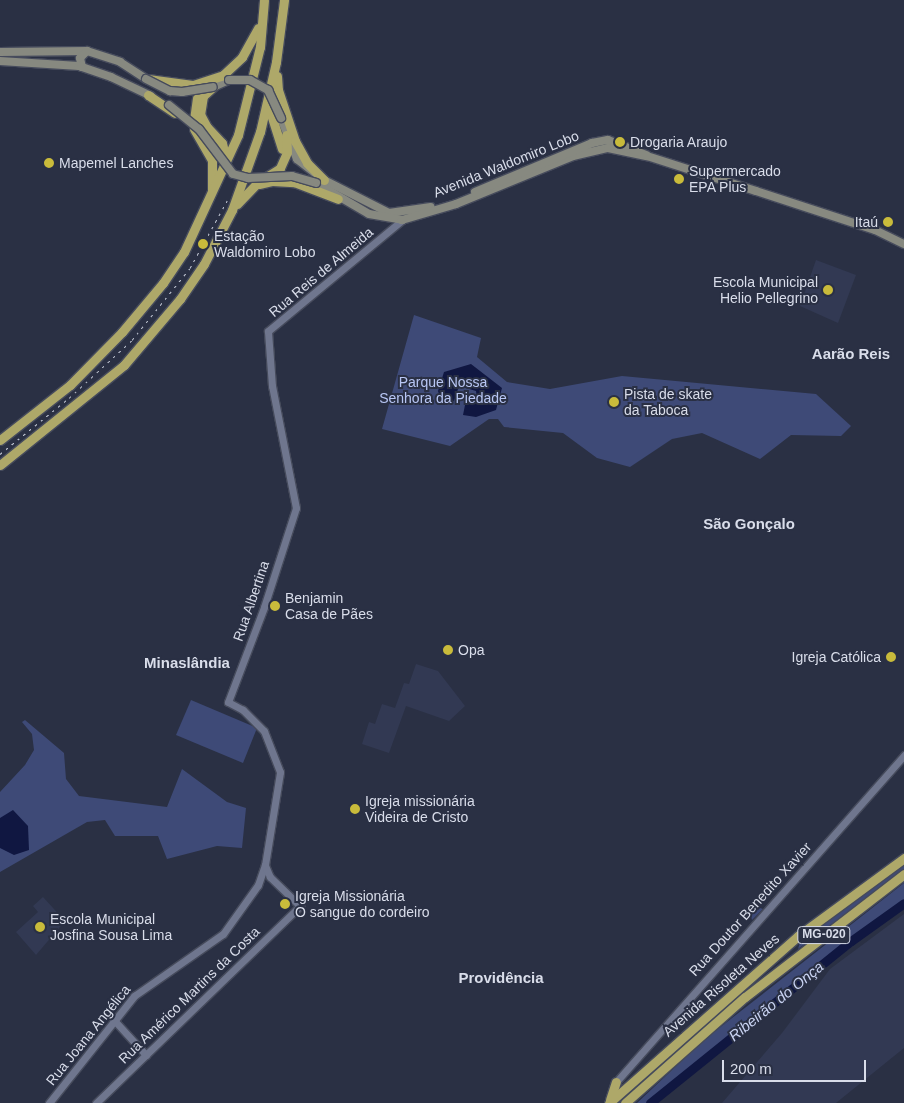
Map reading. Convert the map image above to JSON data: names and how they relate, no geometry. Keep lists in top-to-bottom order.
{
  "streets": {
    "highway": ["MG-020", "Avenida Risoleta Neves"],
    "main road": ["Avenida Waldomiro Lobo"],
    "street": [
      "Rua Reis de Almeida",
      "Rua Albertina",
      "Rua Doutor Benedito Xavier",
      "Rua Américo Martins da Costa",
      "Rua Joana Angélica"
    ]
  },
  "crossings": [
    ["Avenida Waldomiro Lobo", "Rua Reis de Almeida"],
    ["Rua Reis de Almeida", "Rua Albertina"],
    ["Rua Albertina", "Rua Joana Angélica"]
  ],
  "districts": [
    "Aarão Reis",
    "São Gonçalo",
    "Minaslândia",
    "Providência"
  ],
  "water": ["Ribeirão do Onça"],
  "parks": ["Parque Nossa Senhora da Piedade"],
  "places": [
    "Drogaria Araujo",
    "Mapemel Lanches",
    "Supermercado EPA Plus",
    "Itaú",
    "Estação Waldomiro Lobo",
    "Escola Municipal Helio Pellegrino",
    "Pista de skate da Taboca",
    "Benjamin Casa de Pães",
    "Opa",
    "Igreja Católica",
    "Igreja missionária Videira de Cristo",
    "Igreja Missionária O sangue do cordeiro",
    "Escola Municipal Josfina Sousa Lima"
  ],
  "scale_bar": "200 m"
}
